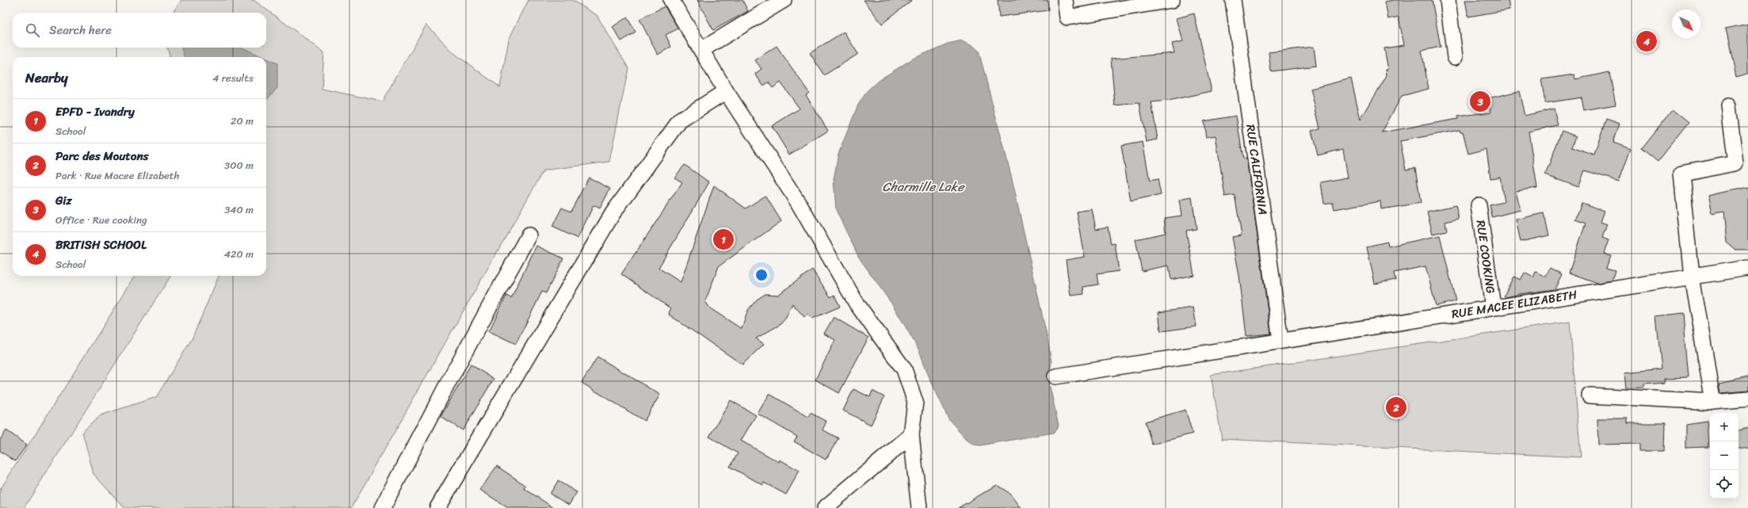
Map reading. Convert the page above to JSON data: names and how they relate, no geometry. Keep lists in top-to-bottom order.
{
  "streets": {
    "street": ["RUE CALIFORNIA", "RUE COOKING", "RUE MACEE ELIZABETH"]
  },
  "crossings": [
    ["RUE CALIFORNIA", "RUE MACEE ELIZABETH"],
    ["RUE COOKING", "RUE MACEE ELIZABETH"]
  ],
  "water": ["Charmille Lake"],
  "north": "bottom right",
  "page": {
    "search": "Search here",
    "pins": [
      "4",
      "3",
      "1",
      "2"
    ],
    "heading": ["Nearby", "4 results"],
    "list": [
      {
        "mark": "1",
        "name": "EPFD - Ivandry",
        "note": "School",
        "value": "20 m"
      },
      {
        "mark": "2",
        "name": "Parc des Moutons",
        "note": "Park · Rue Macee Elizabeth",
        "value": "300 m"
      },
      {
        "mark": "3",
        "name": "Giz",
        "note": "Office · Rue cooking",
        "value": "340 m"
      },
      {
        "mark": "4",
        "name": "BRITISH SCHOOL",
        "note": "School",
        "value": "420 m"
      }
    ],
    "map_buttons": ["+", "−"]
  }
}
